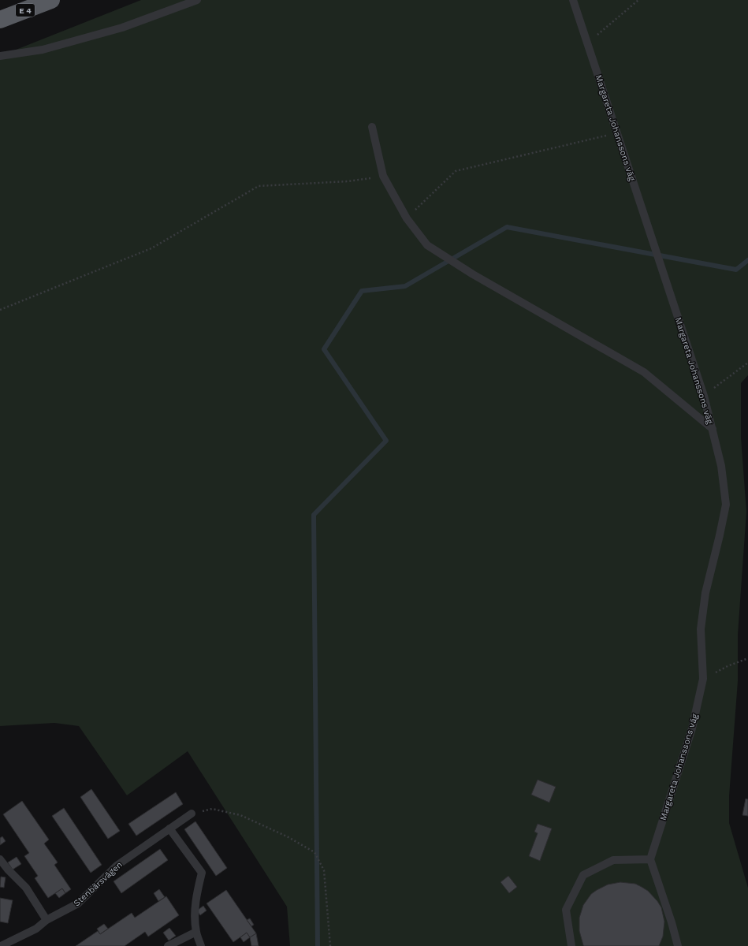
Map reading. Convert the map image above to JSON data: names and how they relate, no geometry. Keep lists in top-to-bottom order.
{
  "streets": {
    "highway": ["E 4"],
    "lane": ["Margareta Johanssons väg", "Stenbärsvägen"]
  }
}
